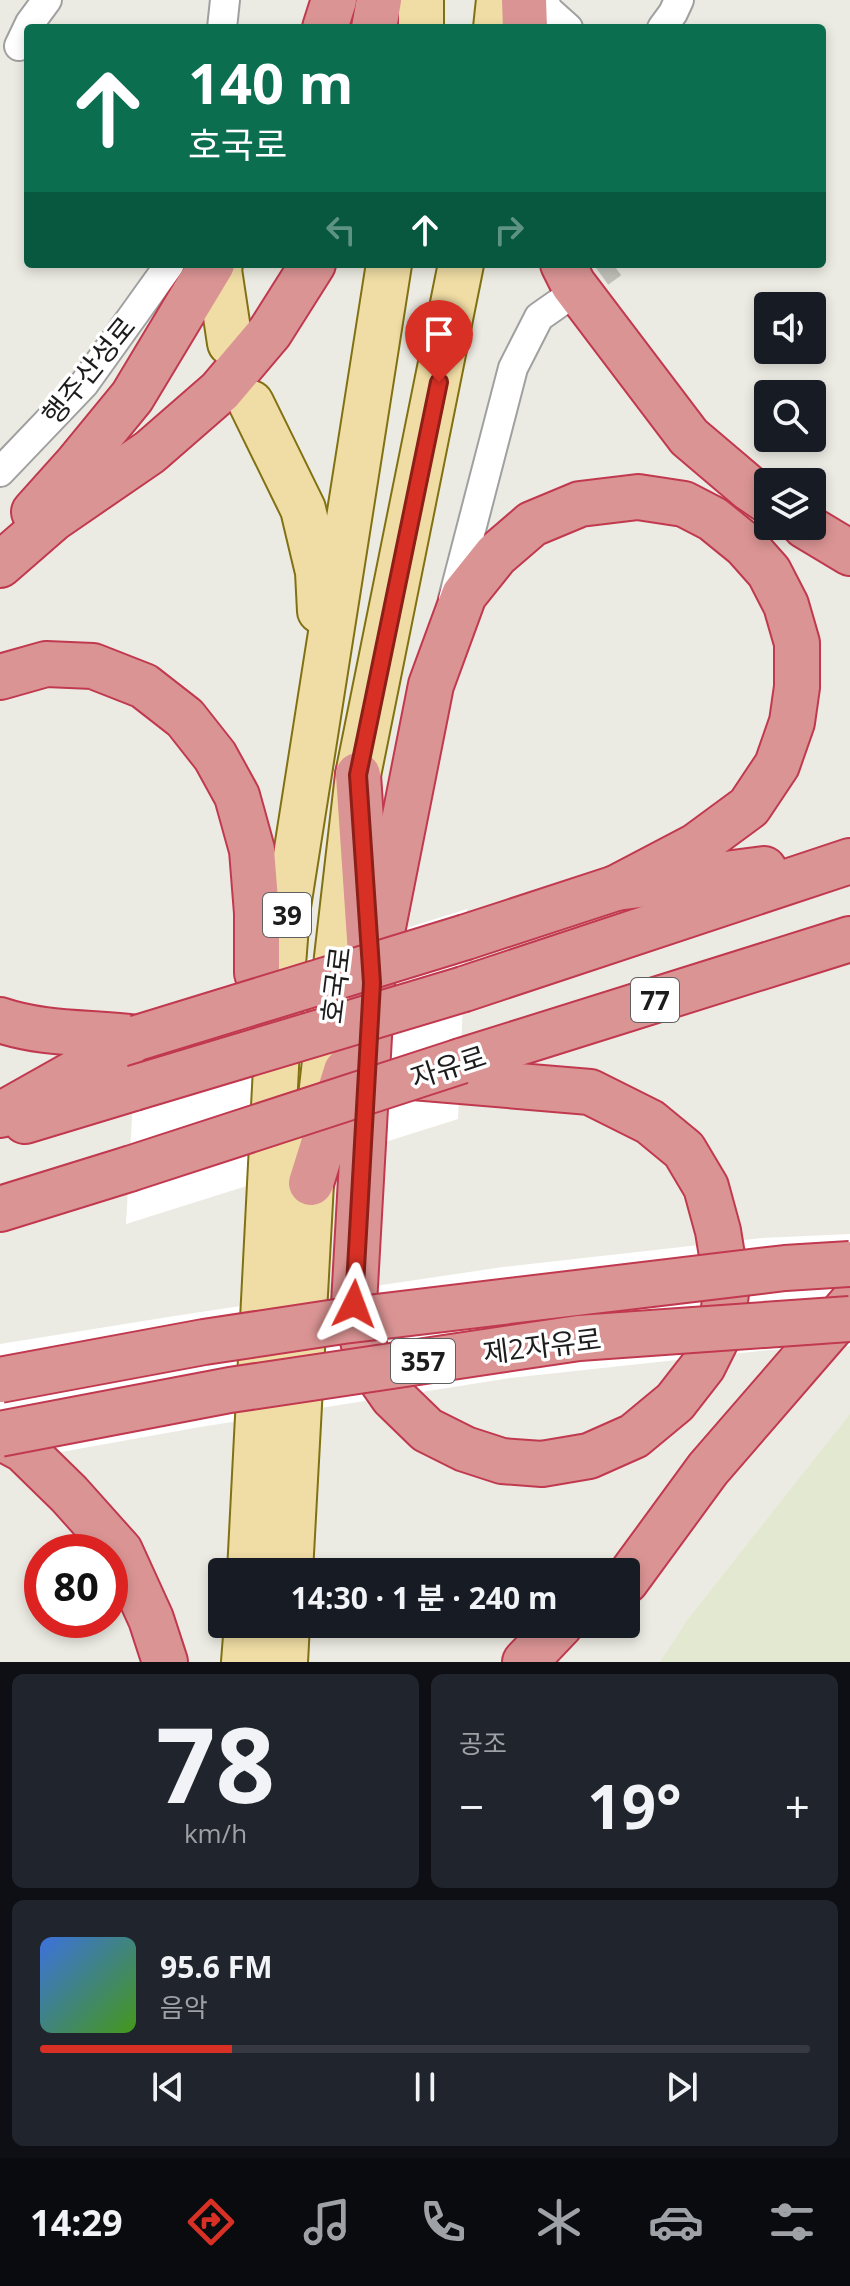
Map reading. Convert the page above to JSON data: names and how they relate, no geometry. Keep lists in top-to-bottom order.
{
  "streets": {
    "highway": [
      "77",
      "자유로",
      "제2자유로",
      "357"
    ],
    "main road": ["39", "호국로"],
    "street": ["행주산성로"]
  },
  "page": {
    "turn": ["140 m", "호국로"],
    "limit": "80",
    "trip": "14:30 · 1 분 · 240 m",
    "tile": [
      ["78", "km/h"],
      "공조"
    ],
    "heat": ["−", "19°", "+"],
    "song": ["95.6 FM", "음악"],
    "tabs": "14:29"
  }
}
